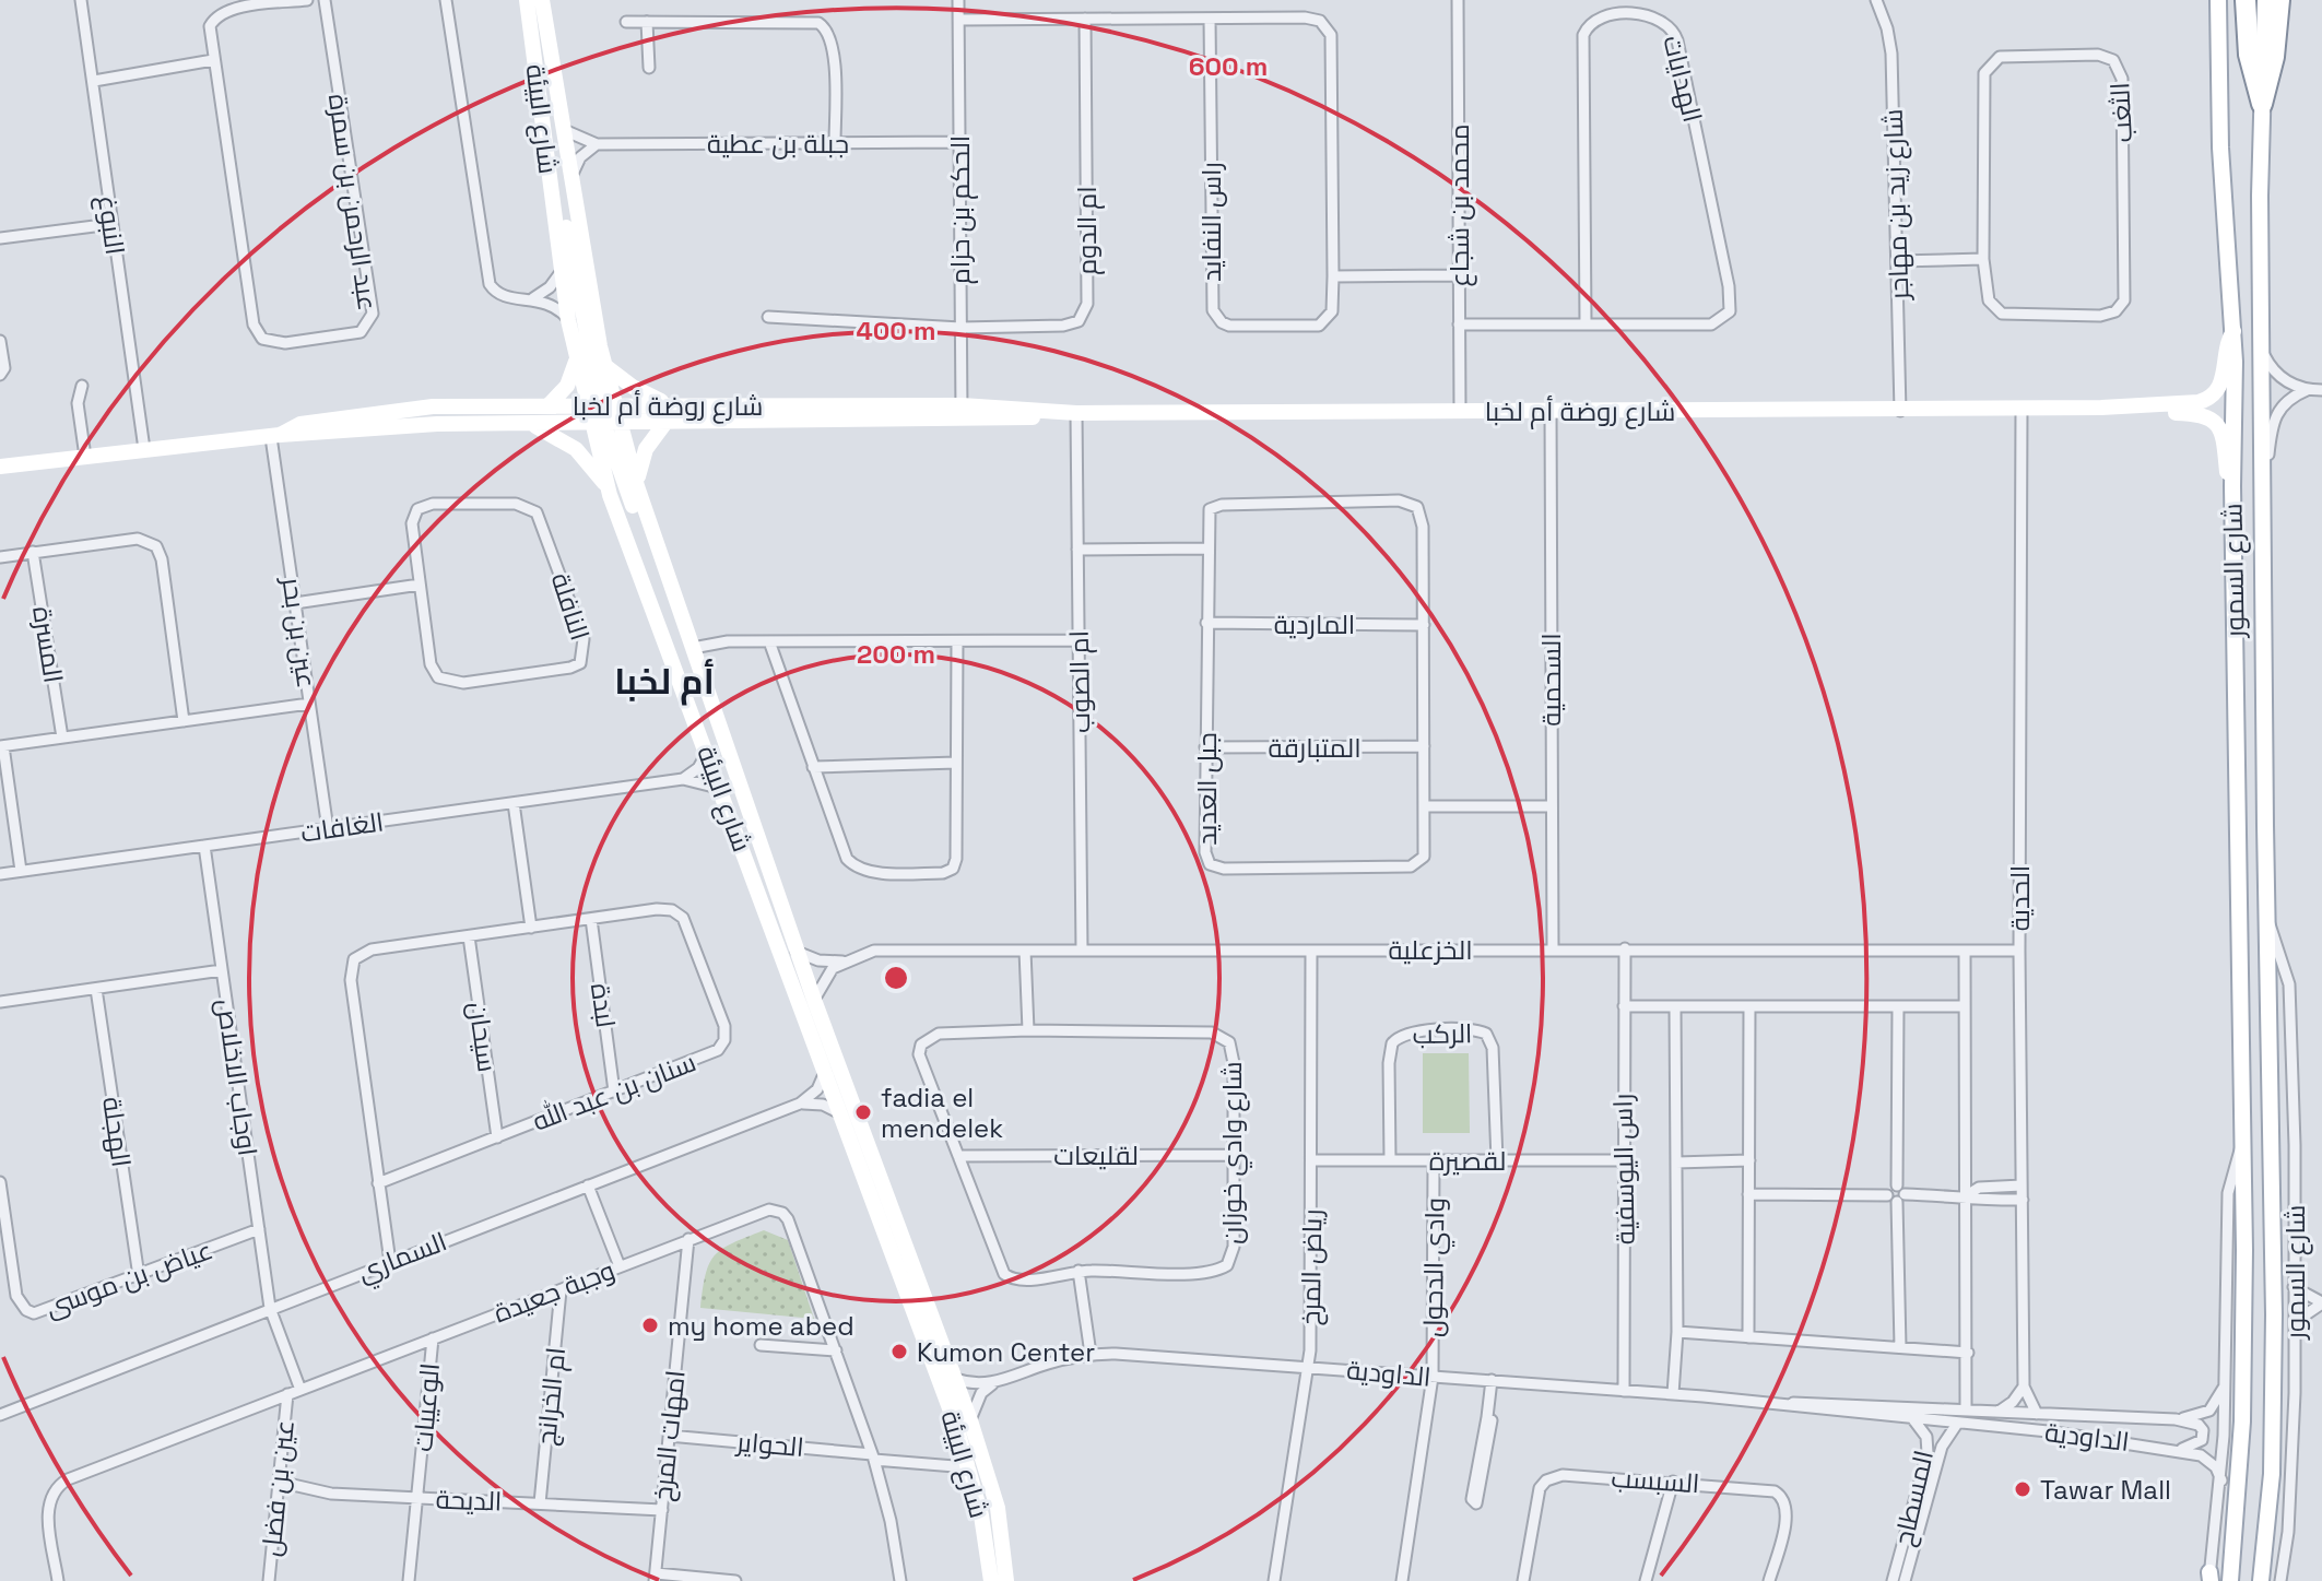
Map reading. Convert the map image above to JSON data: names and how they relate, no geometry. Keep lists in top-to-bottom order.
{
  "streets": {
    "street": [
      "الهدايات",
      "الثغب",
      "شارع البيئة",
      "جبلة بن عطية",
      "عبد الرحمن بن سمرة",
      "شارع زيد بن مهاجر",
      "محمد بن شجاع",
      "الحكم بن حزام",
      "راس النفايد",
      "النبوغ",
      "ام الدوم",
      "شارع روضة أم لخبا",
      "شارع السمور",
      "النافلة",
      "الماردية",
      "عين بن بحر",
      "المسرة",
      "السحمية",
      "ام الصوب",
      "المتبارقة",
      "جبل العديد",
      "الغافات",
      "الحدية",
      "الخزعلية",
      "لبدة",
      "الركب",
      "سيحان",
      "اوجاب الاخلاص",
      "سنان بن عبد الله",
      "الهجلة",
      "شارع وادي خوزان",
      "لقليعات",
      "لقصيرة",
      "راس اليوسفية",
      "السماري",
      "رياض المرخ",
      "وادي الدحول",
      "عياض بن موسى",
      "وجبة جعيدة",
      "الداودية",
      "ام الخرانج",
      "الوعيبات",
      "امهات المرخ",
      "الحواير",
      "السبسب",
      "عين بن فضل",
      "المسطاح",
      "الديحة"
    ]
  },
  "crossings": [
    ["الهدايات", "محمد بن شجاع"],
    ["شارع البيئة", "جبلة بن عطية"],
    ["شارع البيئة", "شارع روضة أم لخبا"],
    ["شارع البيئة", "الغافات"],
    ["شارع البيئة", "الخزعلية"],
    ["شارع البيئة", "الداودية"],
    ["شارع البيئة", "الحواير"],
    ["جبلة بن عطية", "الحكم بن حزام"],
    ["شارع زيد بن مهاجر", "شارع روضة أم لخبا"],
    ["محمد بن شجاع", "شارع روضة أم لخبا"],
    ["الحكم بن حزام", "راس النفايد"],
    ["الحكم بن حزام", "ام الدوم"],
    ["الحكم بن حزام", "شارع روضة أم لخبا"],
    ["راس النفايد", "ام الدوم"],
    ["النبوغ", "شارع روضة أم لخبا"],
    ["شارع روضة أم لخبا", "شارع السمور"],
    ["شارع روضة أم لخبا", "عين بن بحر"],
    ["شارع روضة أم لخبا", "السحمية"],
    ["شارع روضة أم لخبا", "ام الصوب"],
    ["شارع روضة أم لخبا", "الحدية"],
    ["شارع السمور", "الداودية"],
    ["الماردية", "جبل العديد"],
    ["عين بن بحر", "الغافات"],
    ["السحمية", "الخزعلية"],
    ["ام الصوب", "الخزعلية"],
    ["المتبارقة", "جبل العديد"],
    ["الغافات", "اوجاب الاخلاص"],
    ["الحدية", "الخزعلية"],
    ["الحدية", "الداودية"],
    ["الخزعلية", "راس اليوسفية"],
    ["الخزعلية", "رياض المرخ"],
    ["لبدة", "سنان بن عبد الله"],
    ["الركب", "لقصيرة"],
    ["سيحان", "سنان بن عبد الله"],
    ["اوجاب الاخلاص", "السماري"],
    ["اوجاب الاخلاص", "عياض بن موسى"],
    ["اوجاب الاخلاص", "وجبة جعيدة"],
    ["سنان بن عبد الله", "السماري"],
    ["الهجلة", "عياض بن موسى"],
    ["شارع وادي خوزان", "لقليعات"],
    ["لقصيرة", "راس اليوسفية"],
    ["لقصيرة", "رياض المرخ"],
    ["لقصيرة", "وادي الدحول"],
    ["راس اليوسفية", "الداودية"],
    ["رياض المرخ", "الداودية"],
    ["وادي الدحول", "الداودية"],
    ["وجبة جعيدة", "ام الخرانج"],
    ["وجبة جعيدة", "الوعيبات"],
    ["وجبة جعيدة", "امهات المرخ"],
    ["وجبة جعيدة", "الحواير"],
    ["وجبة جعيدة", "عين بن فضل"],
    ["الداودية", "المسطاح"],
    ["ام الخرانج", "الديحة"],
    ["الوعيبات", "الديحة"],
    ["امهات المرخ", "الحواير"],
    ["امهات المرخ", "الديحة"],
    ["عين بن فضل", "الديحة"]
  ],
  "districts": ["أم لخبا"],
  "places": [
    "fadia el mendelek",
    "my home abed",
    "Kumon Center",
    "Tawar Mall"
  ],
  "rings": ["600 m", "400 m", "200 m"]
}
